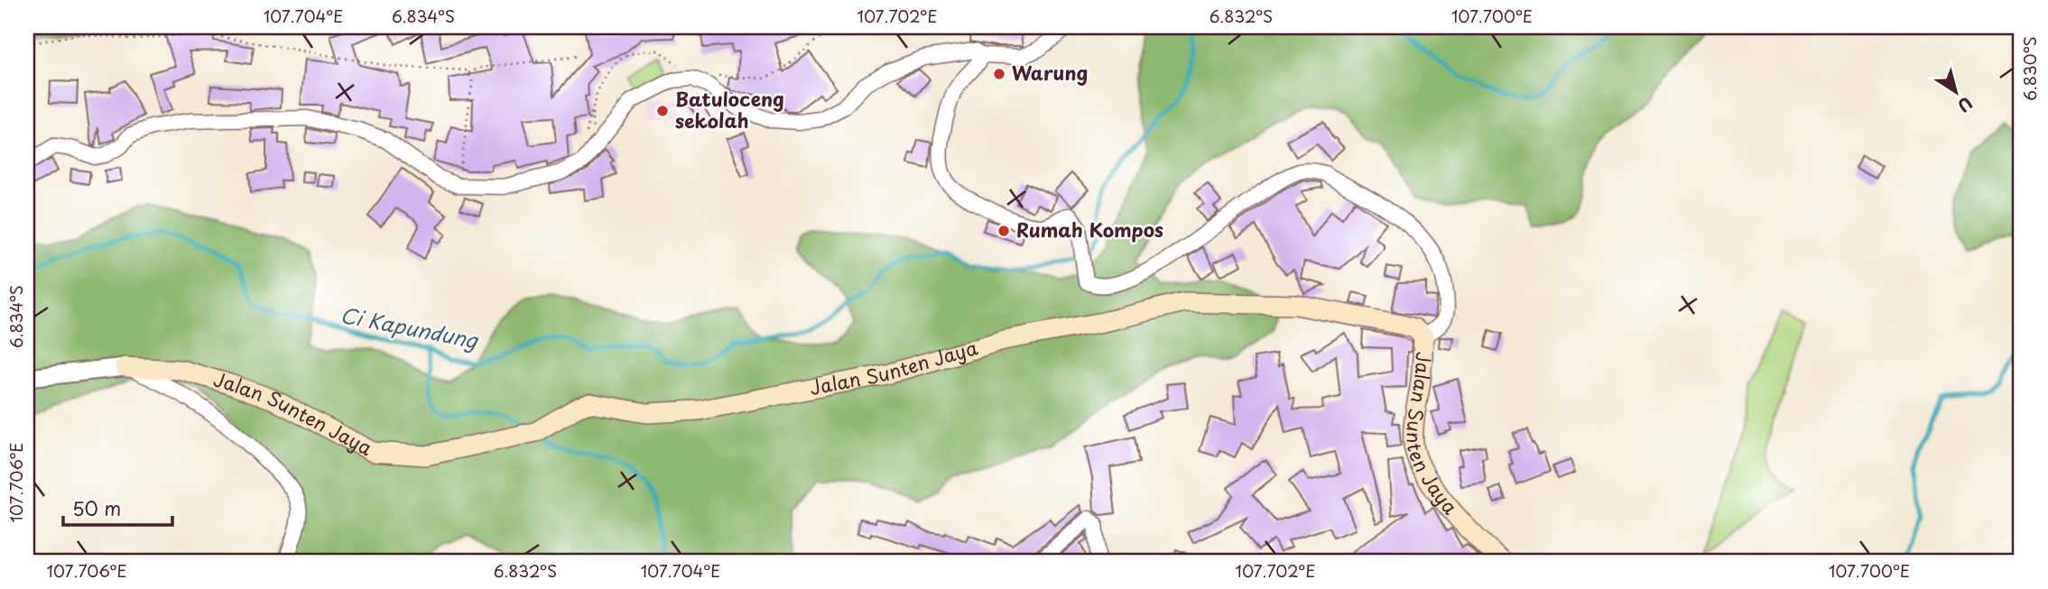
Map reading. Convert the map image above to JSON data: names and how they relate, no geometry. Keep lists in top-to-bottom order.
{
  "streets": {
    "main road": ["Jalan Sunten Jaya"]
  },
  "water": ["Ci Kapundung"],
  "places": ["Warung", "Batuloceng sekolah", "Rumah Kompos"],
  "scale_bar": "50 m",
  "north": "bottom right",
  "coordinates": [
    "107.704°E",
    "6.834°S",
    "107.702°E",
    "6.832°S",
    "107.700°E",
    "6.830°S",
    "107.706°E"
  ]
}
